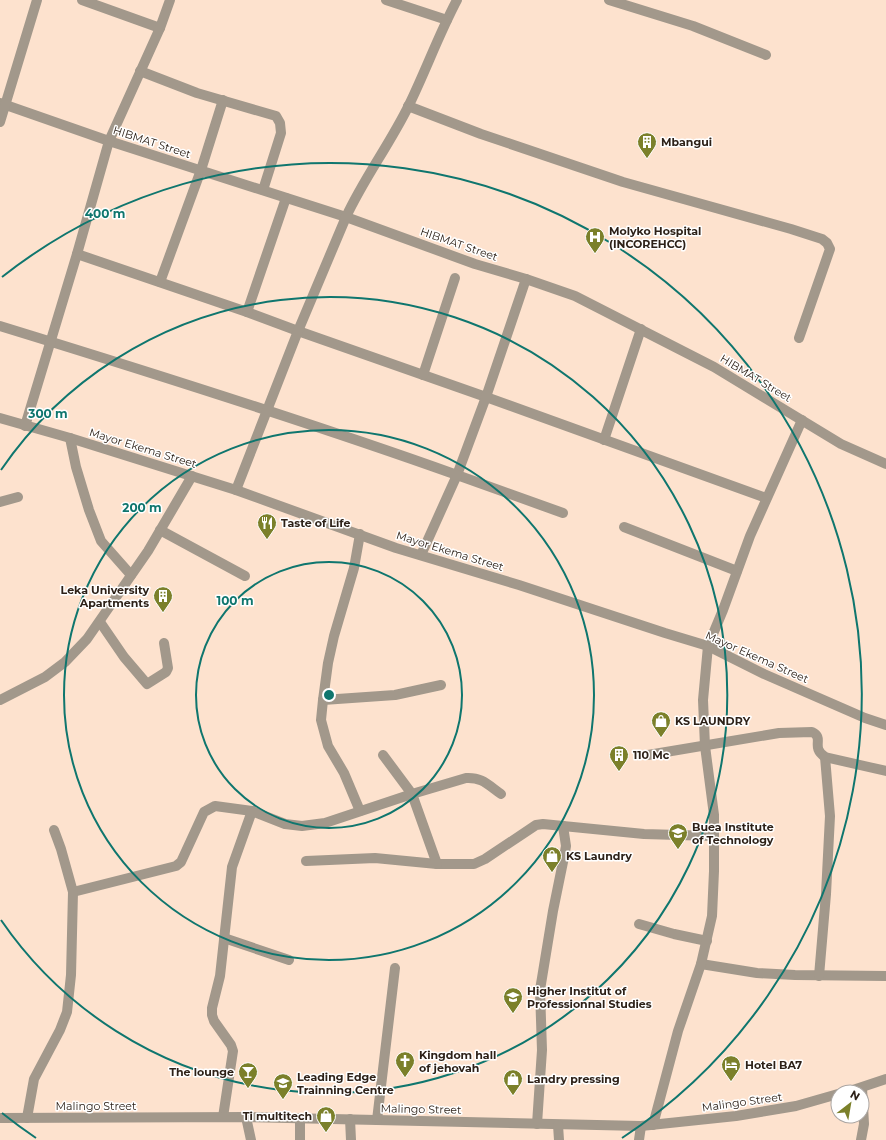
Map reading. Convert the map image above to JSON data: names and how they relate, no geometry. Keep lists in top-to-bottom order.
{
  "streets": {
    "street": ["HIBMAT Street", "Mayor Ekema Street", "Malingo Street"]
  },
  "places": {
    "building": ["Mbangui", "Leka University Apartments", "110 Mc"],
    "hospital": ["Molyko Hospital (INCOREHCC)"],
    "restaurant": ["Taste of Life"],
    "shop": [
      "KS LAUNDRY",
      "KS Laundry",
      "Landry pressing",
      "Ti multitech"
    ],
    "school or university": ["Buea Institute of Technology", "Higher Institut of Professionnal Studies", "Leading Edge Trainning Centre"],
    "church": ["Kingdom hall of jehovah"],
    "hotel": ["Hotel BA7"],
    "bar": ["The lounge"]
  },
  "north": "top right",
  "rings": [
    "400 m",
    "300 m",
    "200 m",
    "100 m"
  ]
}
